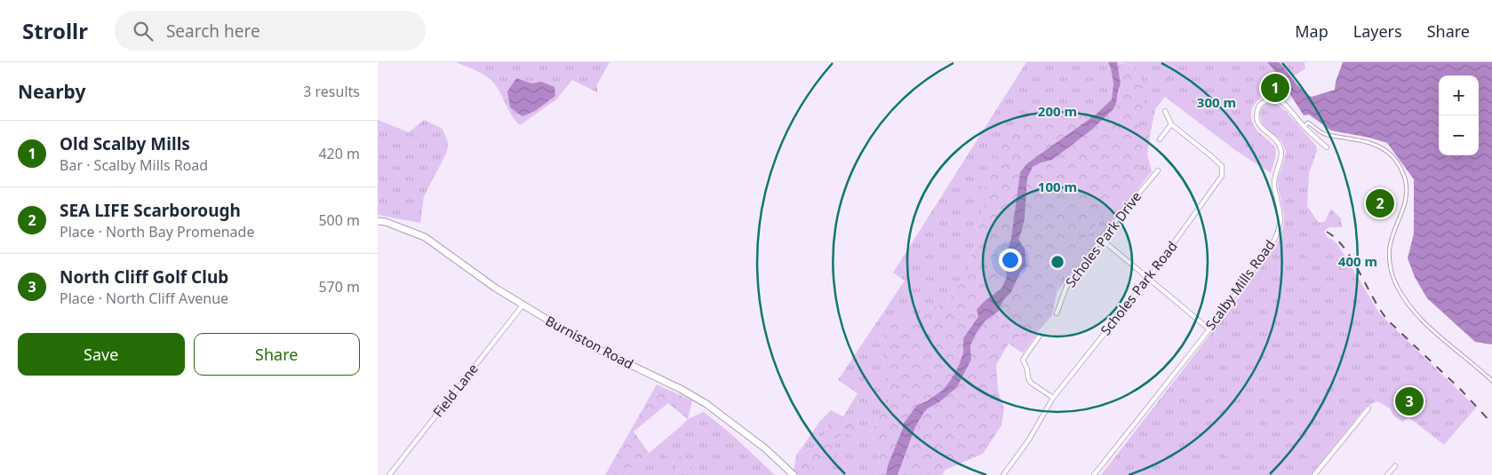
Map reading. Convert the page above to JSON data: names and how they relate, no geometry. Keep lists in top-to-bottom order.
{
  "streets": {
    "main road": ["Burniston Road"],
    "street": [
      "Scholes Park Drive",
      "Scalby Mills Road",
      "Scholes Park Road",
      "Field Lane"
    ]
  },
  "crossings": [
    ["Burniston Road", "Field Lane"]
  ],
  "page": {
    "header": "Strollr",
    "search": "Search here",
    "nav": ["Map", "Layers", "Share"],
    "heading": ["Nearby", "3 results"],
    "pins": ["1", "2", "3"],
    "map_buttons": ["+", "−"],
    "list": [
      {
        "mark": "1",
        "name": "Old Scalby Mills",
        "note": "Bar · Scalby Mills Road",
        "value": "420 m"
      },
      {
        "mark": "2",
        "name": "SEA LIFE Scarborough",
        "note": "Place · North Bay Promenade",
        "value": "500 m"
      },
      {
        "mark": "3",
        "name": "North Cliff Golf Club",
        "note": "Place · North Cliff Avenue",
        "value": "570 m"
      }
    ],
    "buttons": ["Save", "Share"]
  },
  "rings": [
    "300 m",
    "200 m",
    "100 m",
    "400 m"
  ]
}
